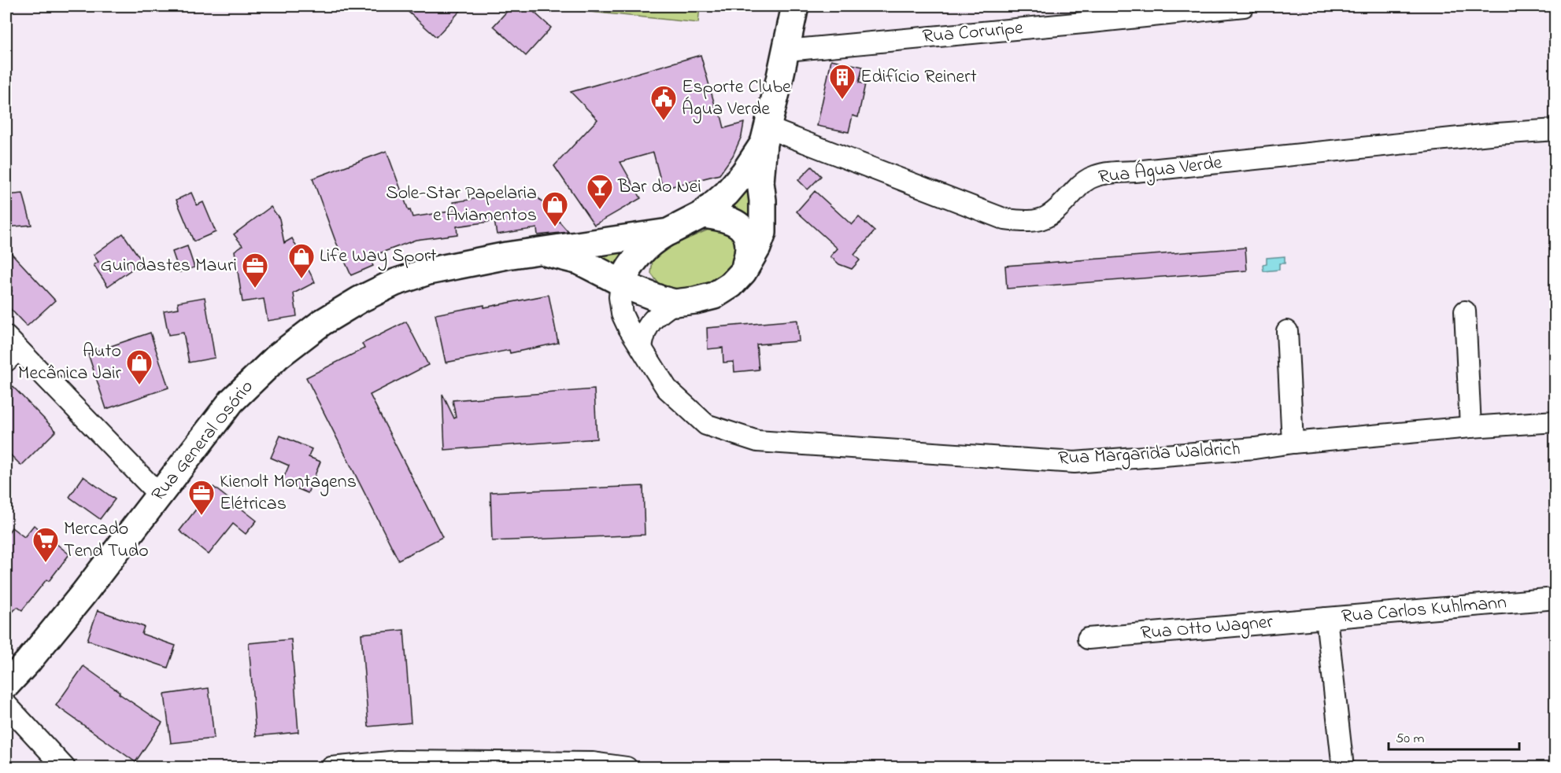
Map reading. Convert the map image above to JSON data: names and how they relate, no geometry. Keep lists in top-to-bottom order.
{
  "streets": {
    "main road": ["Rua General Osório"],
    "street": [
      "Rua Coruripe",
      "Rua Água Verde",
      "Rua Margarida Waldrich",
      "Rua Carlos Kuhlmann",
      "Rua Otto Wagner"
    ]
  },
  "crossings": [
    ["Rua Coruripe", "Rua General Osório"],
    ["Rua Água Verde", "Rua General Osório"],
    ["Rua General Osório", "Rua Margarida Waldrich"],
    ["Rua Carlos Kuhlmann", "Rua Otto Wagner"]
  ],
  "places": {
    "building": ["Edifício Reinert"],
    "public building": ["Esporte Clube Água Verde"],
    "bar": ["Bar do Nei"],
    "shop": ["Sole-Star Papelaria e Aviamentos", "Life Way Sport", "Auto Mecânica Jair"],
    "office": ["Guindastes Mauri", "Kienolt Montagens Elétricas"],
    "supermarket": ["Mercado Tend Tudo"]
  },
  "scale_bar": "50 m"
}
